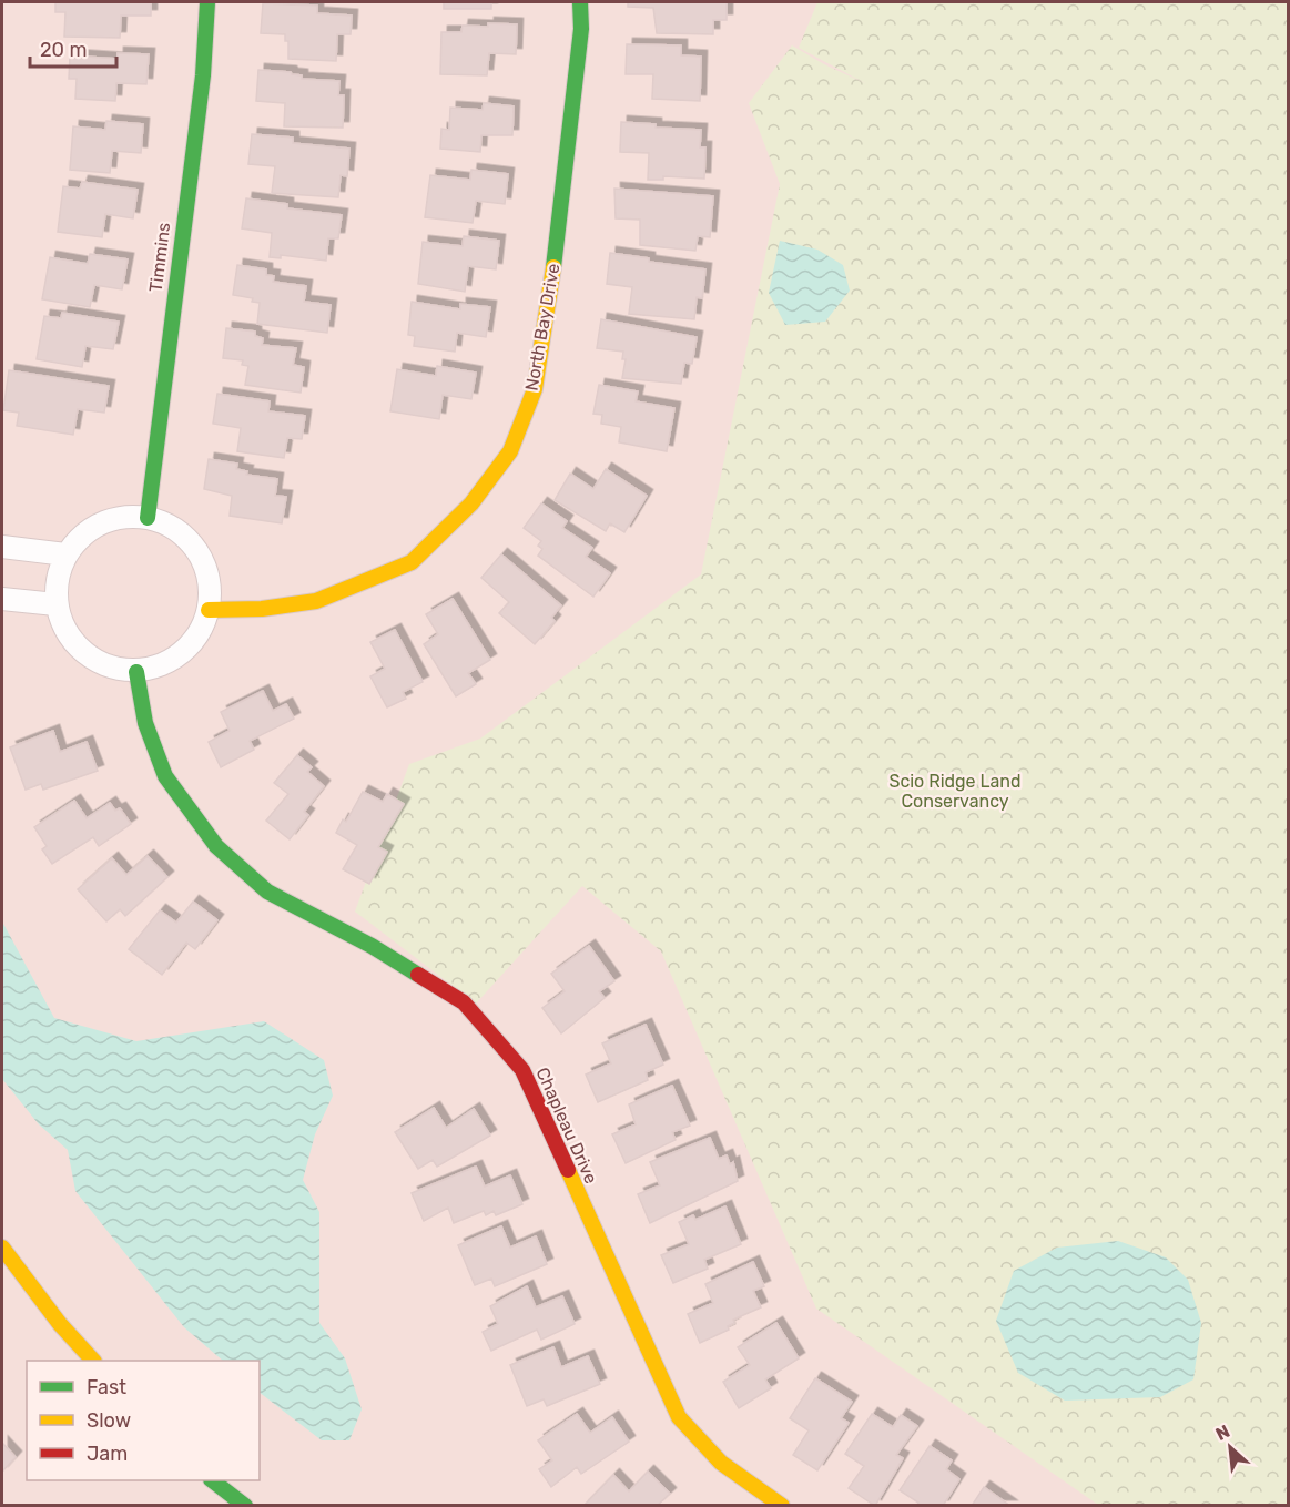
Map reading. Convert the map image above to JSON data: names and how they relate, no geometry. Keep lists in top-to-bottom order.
{
  "streets": {
    "street": ["Timmins", "North Bay Drive", "Chapleau Drive"]
  },
  "crossings": [
    ["Timmins", "North Bay Drive"],
    ["Timmins", "Chapleau Drive"],
    ["North Bay Drive", "Chapleau Drive"]
  ],
  "parks": ["Scio Ridge Land Conservancy"],
  "legend": ["Fast", "Slow", "Jam"],
  "scale_bar": "20 m",
  "north": "top left"
}
